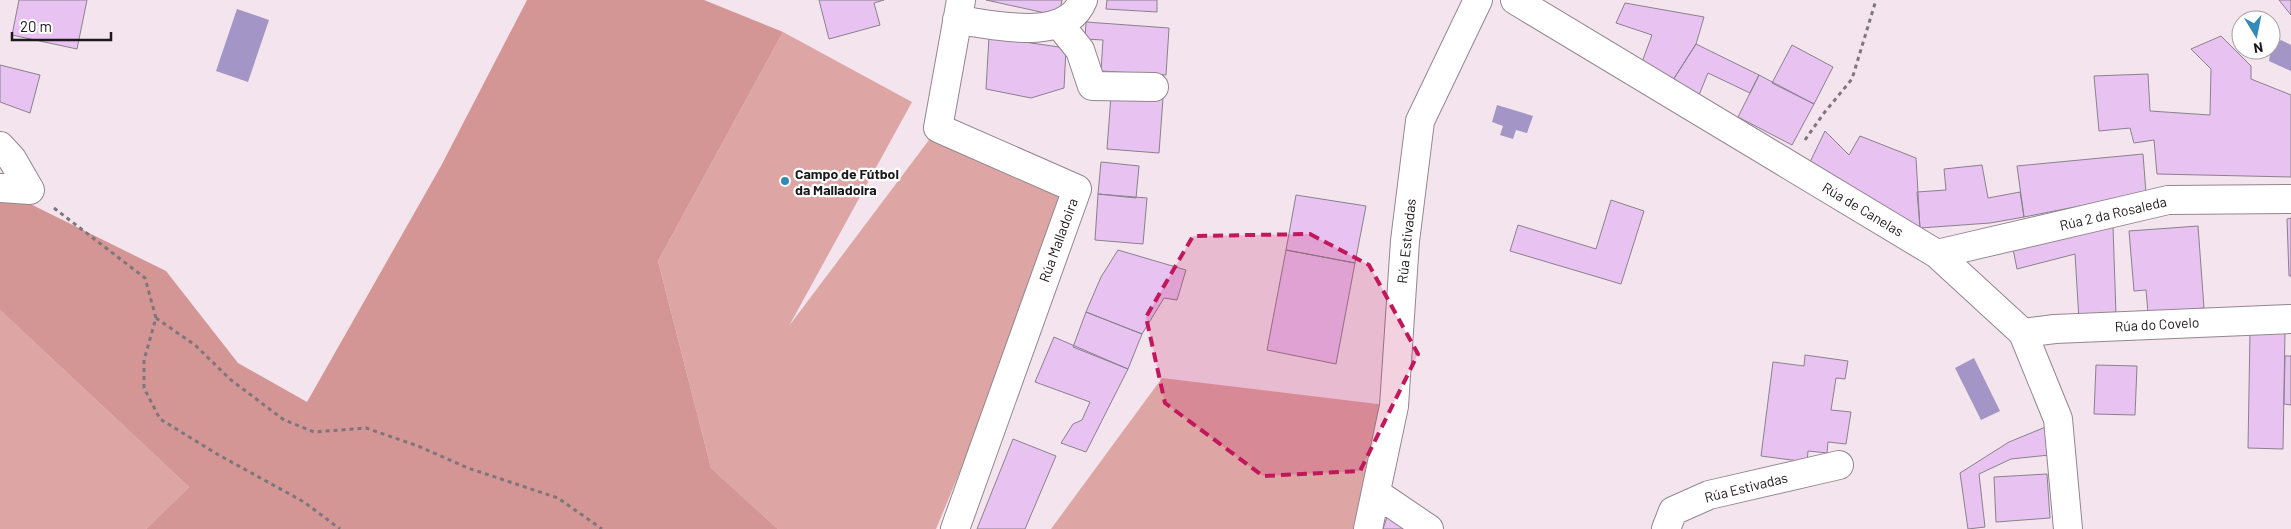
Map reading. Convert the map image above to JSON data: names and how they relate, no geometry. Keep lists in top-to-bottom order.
{
  "streets": {
    "street": [
      "Rúa de Canelas",
      "Rúa 2 da Rosaleda",
      "Rúa Malladoira",
      "Rúa Estivadas",
      "Rúa do Covelo"
    ]
  },
  "crossings": [
    ["Rúa de Canelas", "Rúa 2 da Rosaleda"],
    ["Rúa de Canelas", "Rúa do Covelo"]
  ],
  "places": ["Campo de Fútbol da Malladoira"],
  "scale_bar": "20 m",
  "north": "bottom"
}
